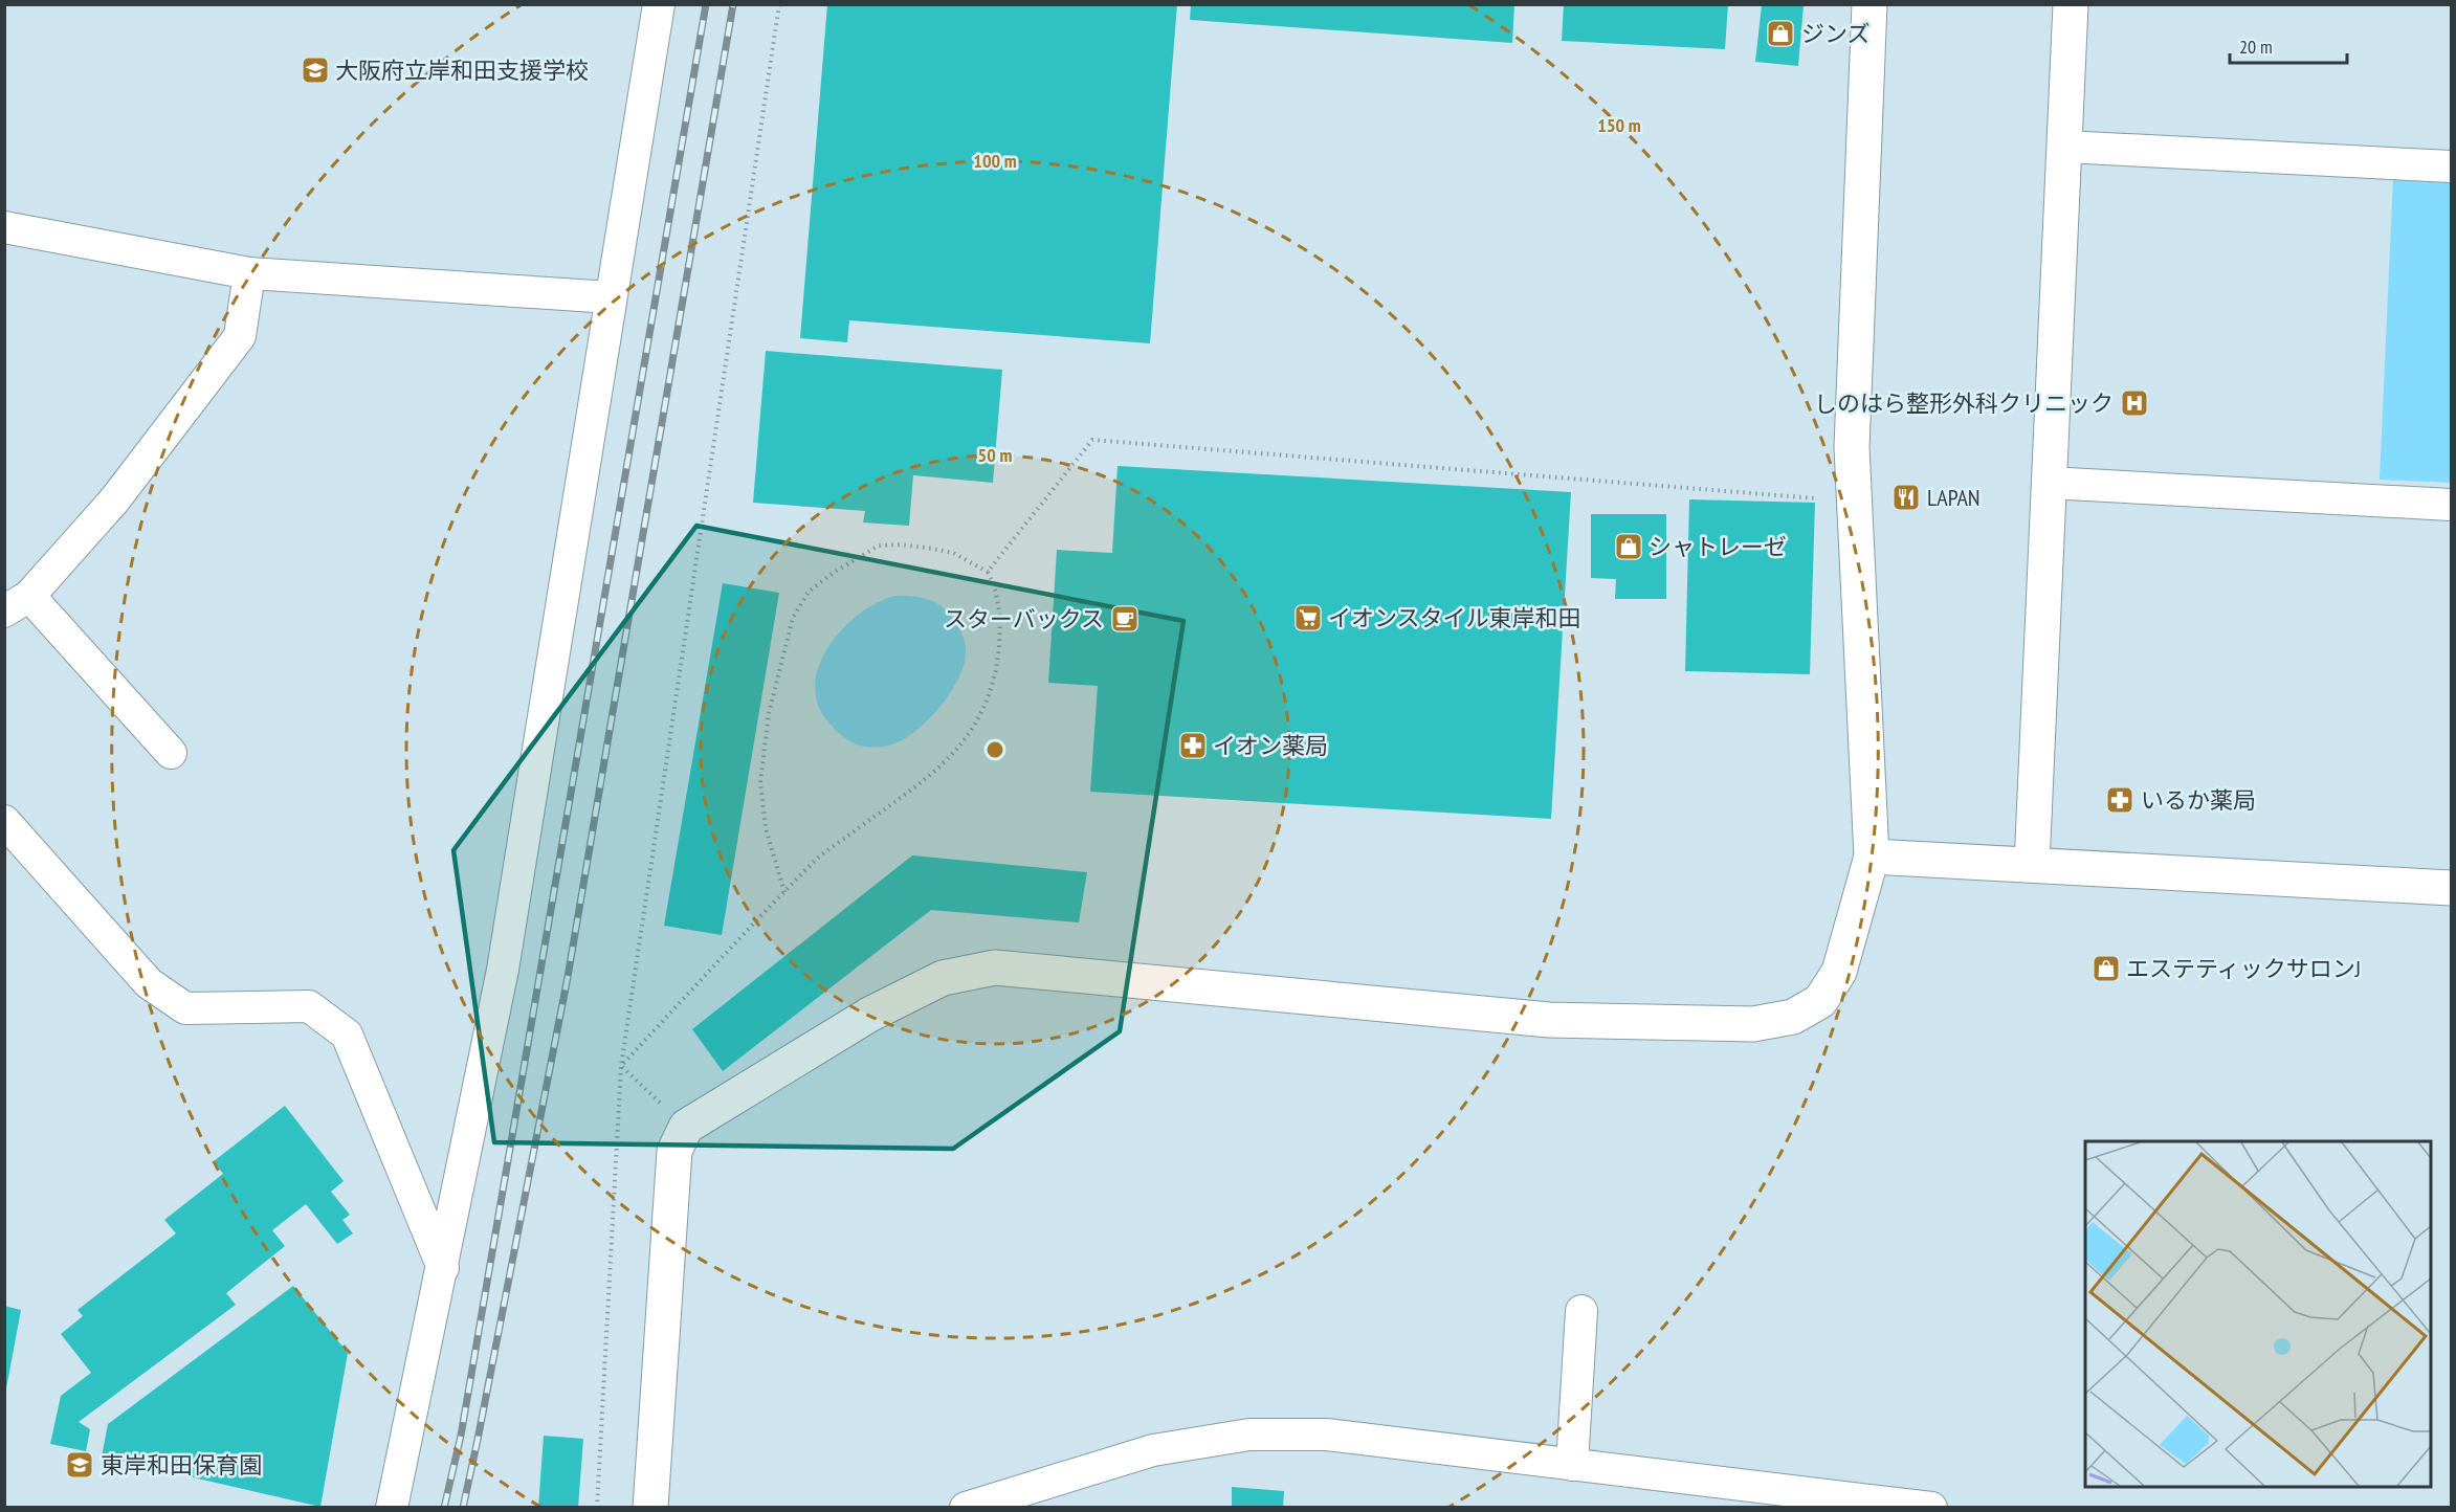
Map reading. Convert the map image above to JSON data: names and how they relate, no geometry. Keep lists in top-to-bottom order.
{
  "places": {
    "shop": ["ジンズ", "シャトレーゼ", "エステティックサロンJ"],
    "school or university": ["大阪府立岸和田支援学校", "東岸和田保育園"],
    "hospital": ["しのはら整形外科クリニック"],
    "restaurant": ["LAPAN"],
    "supermarket": ["イオンスタイル東岸和田"],
    "cafe": ["スターバックス"],
    "pharmacy": ["イオン薬局", "いるか薬局"]
  },
  "scale_bar": "20 m",
  "rings": ["150 m", "100 m", "50 m"]
}
